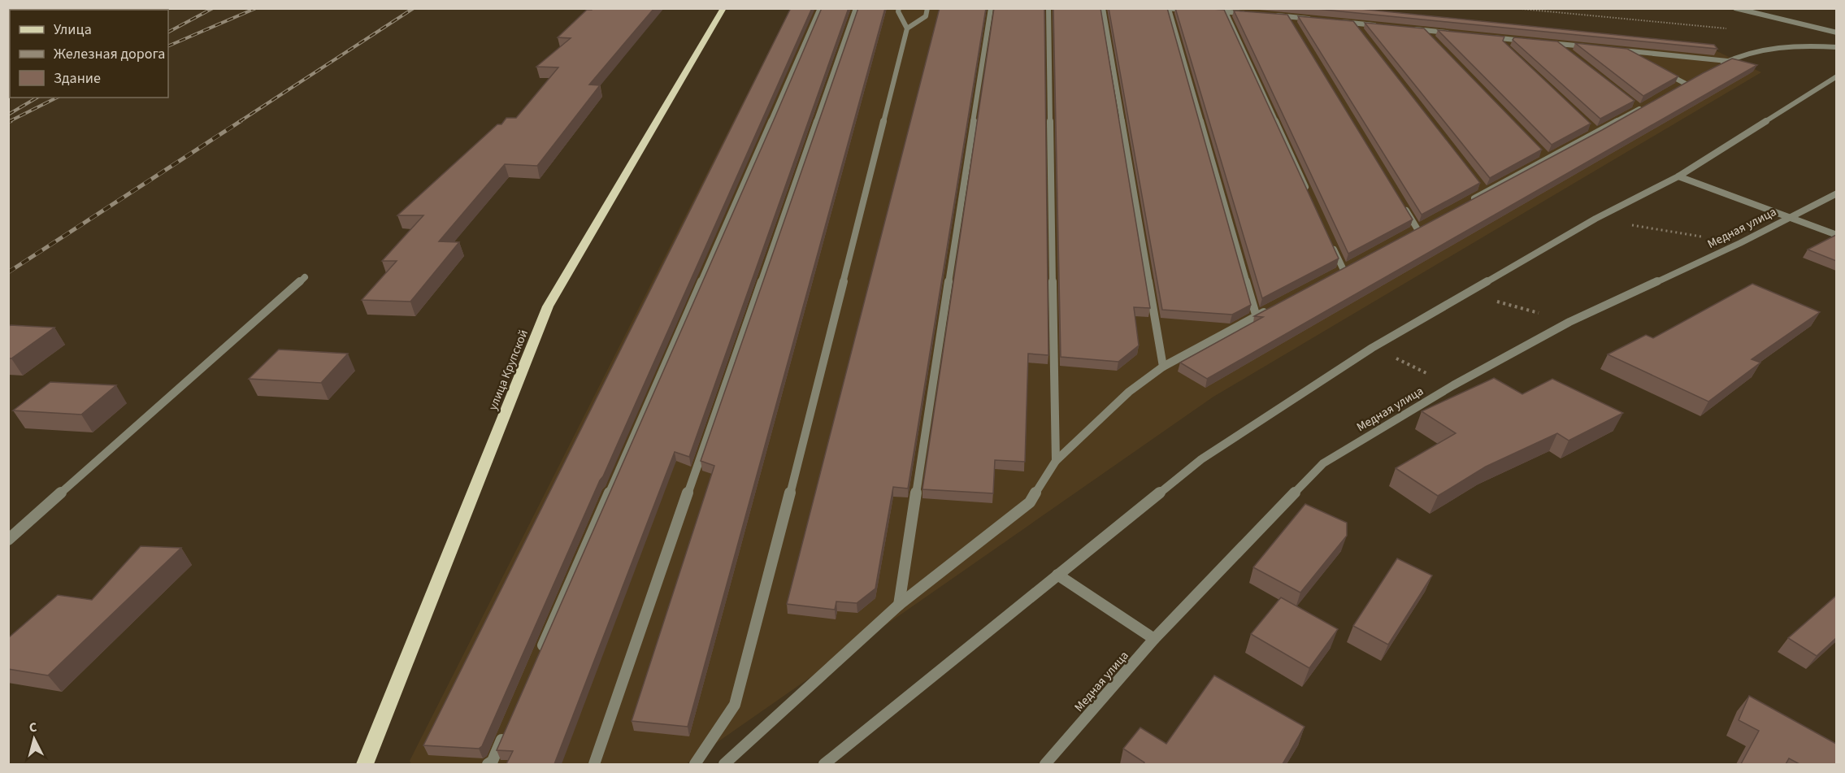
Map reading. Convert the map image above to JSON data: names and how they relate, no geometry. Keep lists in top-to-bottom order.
{
  "streets": {
    "main road": ["улица Крупской"],
    "street": ["Медная улица"]
  },
  "legend": ["Улица", "Железная дорога", "Здание"],
  "north": "top"
}
